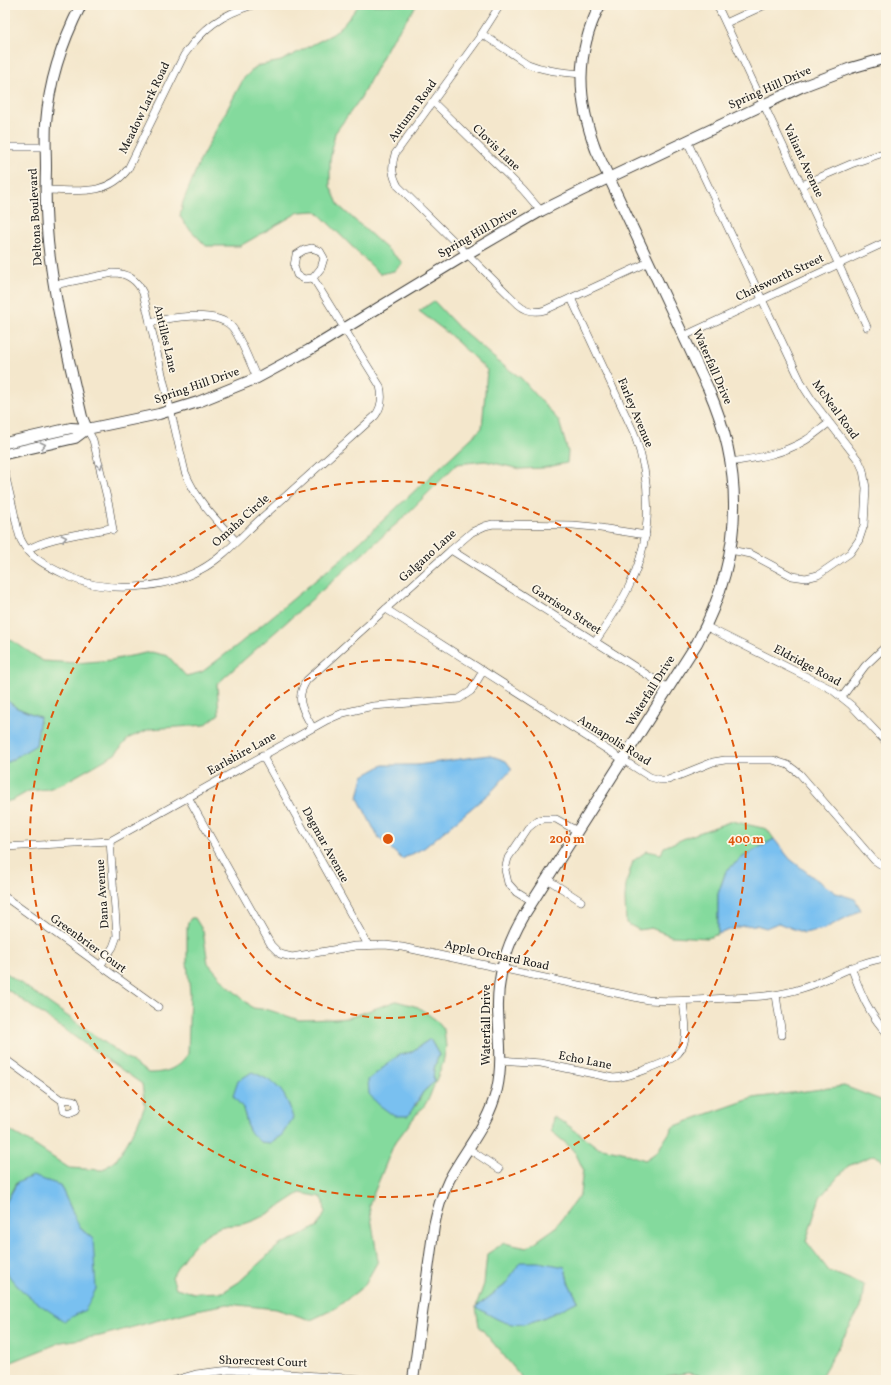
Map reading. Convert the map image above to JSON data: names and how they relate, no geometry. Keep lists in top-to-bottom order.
{
  "streets": {
    "main road": ["Spring Hill Drive", "Deltona Boulevard", "Waterfall Drive"],
    "street": [
      "Meadow Lark Road",
      "Autumn Road",
      "Clovis Lane",
      "Valiant Avenue",
      "Chatsworth Street",
      "Antilles Lane",
      "McNeal Road",
      "Farley Avenue",
      "Omaha Circle",
      "Galgano Lane",
      "Garrison Street",
      "Eldridge Road",
      "Annapolis Road",
      "Earlshire Lane",
      "Dagmar Avenue",
      "Dana Avenue",
      "Greenbrier Court",
      "Apple Orchard Road",
      "Echo Lane",
      "Shorecrest Court"
    ]
  },
  "crossings": [
    ["Spring Hill Drive", "Autumn Road"],
    ["Spring Hill Drive", "Clovis Lane"],
    ["Spring Hill Drive", "Valiant Avenue"],
    ["Spring Hill Drive", "Deltona Boulevard"],
    ["Spring Hill Drive", "Antilles Lane"],
    ["Spring Hill Drive", "Waterfall Drive"],
    ["Spring Hill Drive", "McNeal Road"],
    ["Spring Hill Drive", "Omaha Circle"],
    ["Meadow Lark Road", "Deltona Boulevard"],
    ["Autumn Road", "Clovis Lane"],
    ["Autumn Road", "Farley Avenue"],
    ["Valiant Avenue", "Chatsworth Street"],
    ["Deltona Boulevard", "Antilles Lane"],
    ["Chatsworth Street", "Waterfall Drive"],
    ["Chatsworth Street", "McNeal Road"],
    ["Antilles Lane", "Omaha Circle"],
    ["Waterfall Drive", "McNeal Road"],
    ["Waterfall Drive", "Garrison Street"],
    ["Waterfall Drive", "Eldridge Road"],
    ["Waterfall Drive", "Annapolis Road"],
    ["Waterfall Drive", "Apple Orchard Road"],
    ["Waterfall Drive", "Echo Lane"],
    ["Farley Avenue", "Galgano Lane"],
    ["Farley Avenue", "Garrison Street"],
    ["Galgano Lane", "Garrison Street"],
    ["Galgano Lane", "Annapolis Road"],
    ["Galgano Lane", "Earlshire Lane"],
    ["Annapolis Road", "Earlshire Lane"],
    ["Earlshire Lane", "Dagmar Avenue"],
    ["Earlshire Lane", "Dana Avenue"],
    ["Earlshire Lane", "Apple Orchard Road"],
    ["Dagmar Avenue", "Apple Orchard Road"],
    ["Dana Avenue", "Greenbrier Court"],
    ["Apple Orchard Road", "Echo Lane"]
  ],
  "rings": ["200 m", "400 m"]
}
